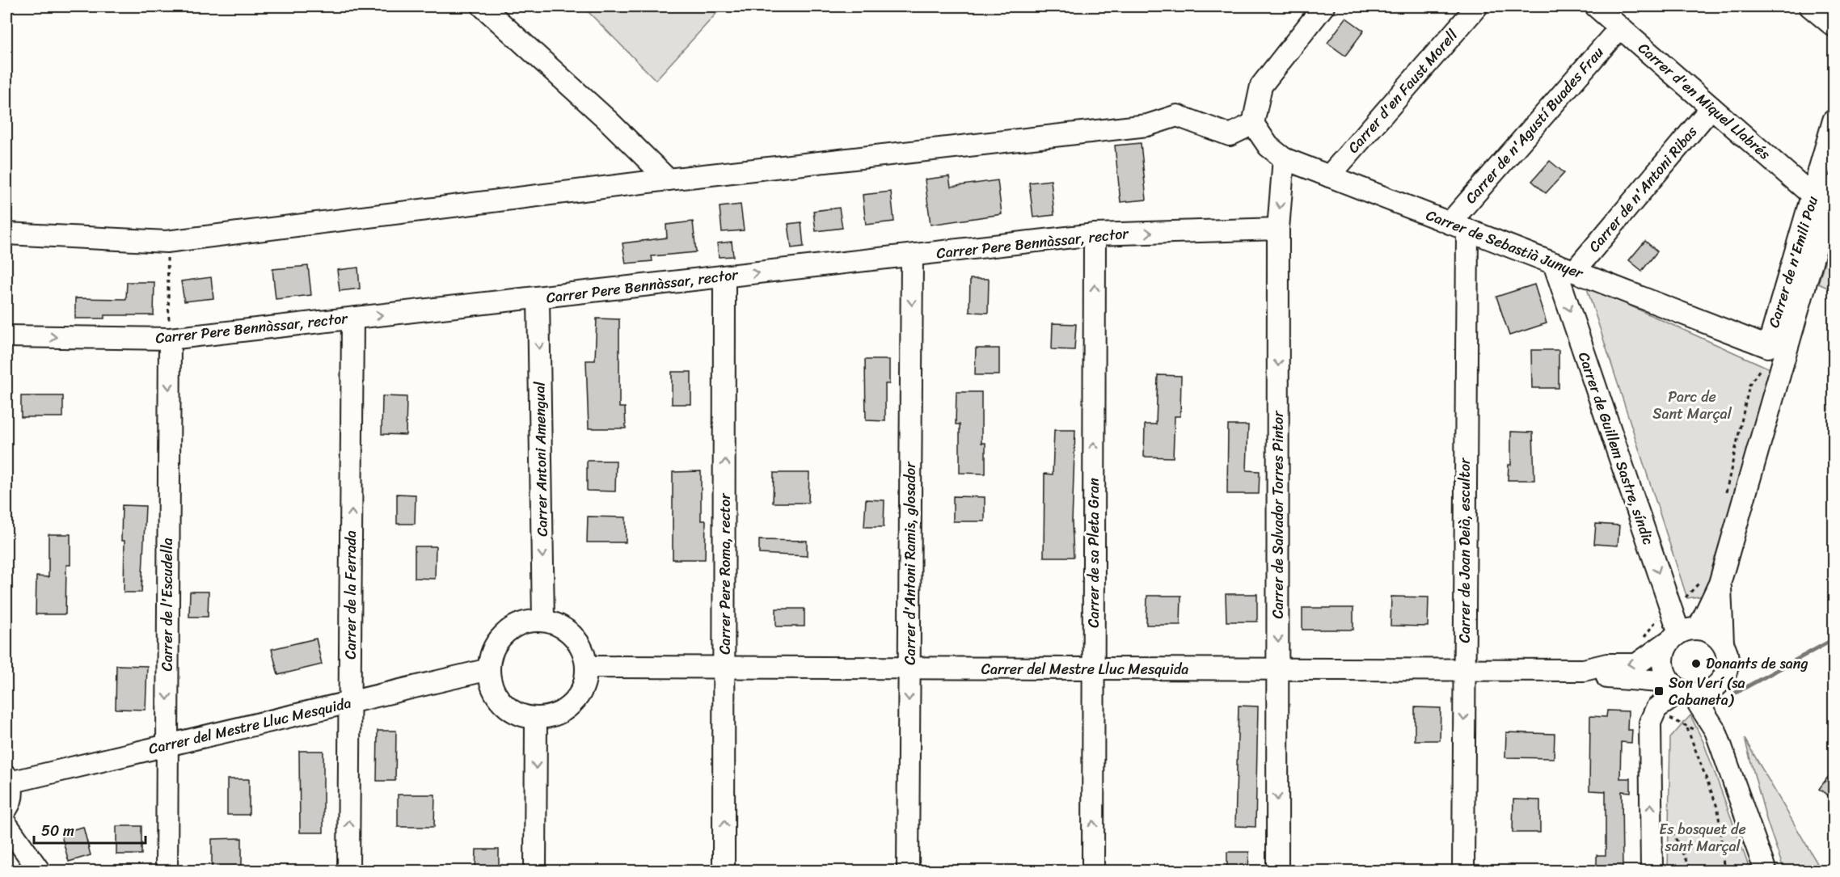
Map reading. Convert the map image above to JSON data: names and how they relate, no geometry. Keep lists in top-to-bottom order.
{
  "streets": {
    "street": [
      "Carrer d'en Faust Morell",
      "Carrer d'en Miquel Llabrés",
      "Carrer de n'Agustí Buades Frau",
      "Carrer de n'Antoni Ribas",
      "Carrer Pere Bennàssar, rector",
      "Carrer de Sebastià Junyer",
      "Carrer de n'Emili Pou",
      "Carrer de Guillem Sastre, síndic",
      "Carrer Antoni Amengual",
      "Carrer de Salvador Torres Pintor",
      "Carrer de Joan Deià, escultor",
      "Carrer de sa Pleta Gran",
      "Carrer d'Antoni Ramis, glosador",
      "Carrer Pere Roma, rector",
      "Carrer de la Ferrada",
      "Carrer de l'Escudella",
      "Carrer del Mestre Lluc Mesquida"
    ]
  },
  "crossings": [
    ["Carrer d'en Faust Morell", "Carrer de Sebastià Junyer"],
    ["Carrer d'en Miquel Llabrés", "Carrer de n'Agustí Buades Frau"],
    ["Carrer d'en Miquel Llabrés", "Carrer de n'Antoni Ribas"],
    ["Carrer d'en Miquel Llabrés", "Carrer de n'Emili Pou"],
    ["Carrer de n'Agustí Buades Frau", "Carrer de Sebastià Junyer"],
    ["Carrer de n'Agustí Buades Frau", "Carrer de Joan Deià, escultor"],
    ["Carrer de n'Antoni Ribas", "Carrer de Sebastià Junyer"],
    ["Carrer Pere Bennàssar, rector", "Carrer Antoni Amengual"],
    ["Carrer Pere Bennàssar, rector", "Carrer de Salvador Torres Pintor"],
    ["Carrer Pere Bennàssar, rector", "Carrer de sa Pleta Gran"],
    ["Carrer Pere Bennàssar, rector", "Carrer d'Antoni Ramis, glosador"],
    ["Carrer Pere Bennàssar, rector", "Carrer Pere Roma, rector"],
    ["Carrer Pere Bennàssar, rector", "Carrer de la Ferrada"],
    ["Carrer Pere Bennàssar, rector", "Carrer de l'Escudella"],
    ["Carrer de Sebastià Junyer", "Carrer de n'Emili Pou"],
    ["Carrer de Sebastià Junyer", "Carrer de Guillem Sastre, síndic"],
    ["Carrer de Sebastià Junyer", "Carrer de Salvador Torres Pintor"],
    ["Carrer de Sebastià Junyer", "Carrer de Joan Deià, escultor"],
    ["Carrer de Guillem Sastre, síndic", "Carrer del Mestre Lluc Mesquida"],
    ["Carrer Antoni Amengual", "Carrer del Mestre Lluc Mesquida"],
    ["Carrer de Salvador Torres Pintor", "Carrer del Mestre Lluc Mesquida"],
    ["Carrer de Joan Deià, escultor", "Carrer del Mestre Lluc Mesquida"],
    ["Carrer de sa Pleta Gran", "Carrer del Mestre Lluc Mesquida"],
    ["Carrer d'Antoni Ramis, glosador", "Carrer del Mestre Lluc Mesquida"],
    ["Carrer Pere Roma, rector", "Carrer del Mestre Lluc Mesquida"],
    ["Carrer de la Ferrada", "Carrer del Mestre Lluc Mesquida"],
    ["Carrer de l'Escudella", "Carrer del Mestre Lluc Mesquida"]
  ],
  "one_way": [
    "Carrer de Guillem Sastre, síndic",
    "Carrer Antoni Amengual",
    "Carrer de Salvador Torres Pintor",
    "Carrer de sa Pleta Gran",
    "Carrer d'Antoni Ramis, glosador",
    "Carrer Pere Roma, rector",
    "Carrer de la Ferrada",
    "Carrer de l'Escudella"
  ],
  "parks": ["Parc de Sant Marçal", "Es bosquet de sant Marçal"],
  "places": {
    "other": ["Donants de sang"],
    "transit": ["Son Verí (sa Cabaneta)"]
  },
  "scale_bar": "50 m"
}
